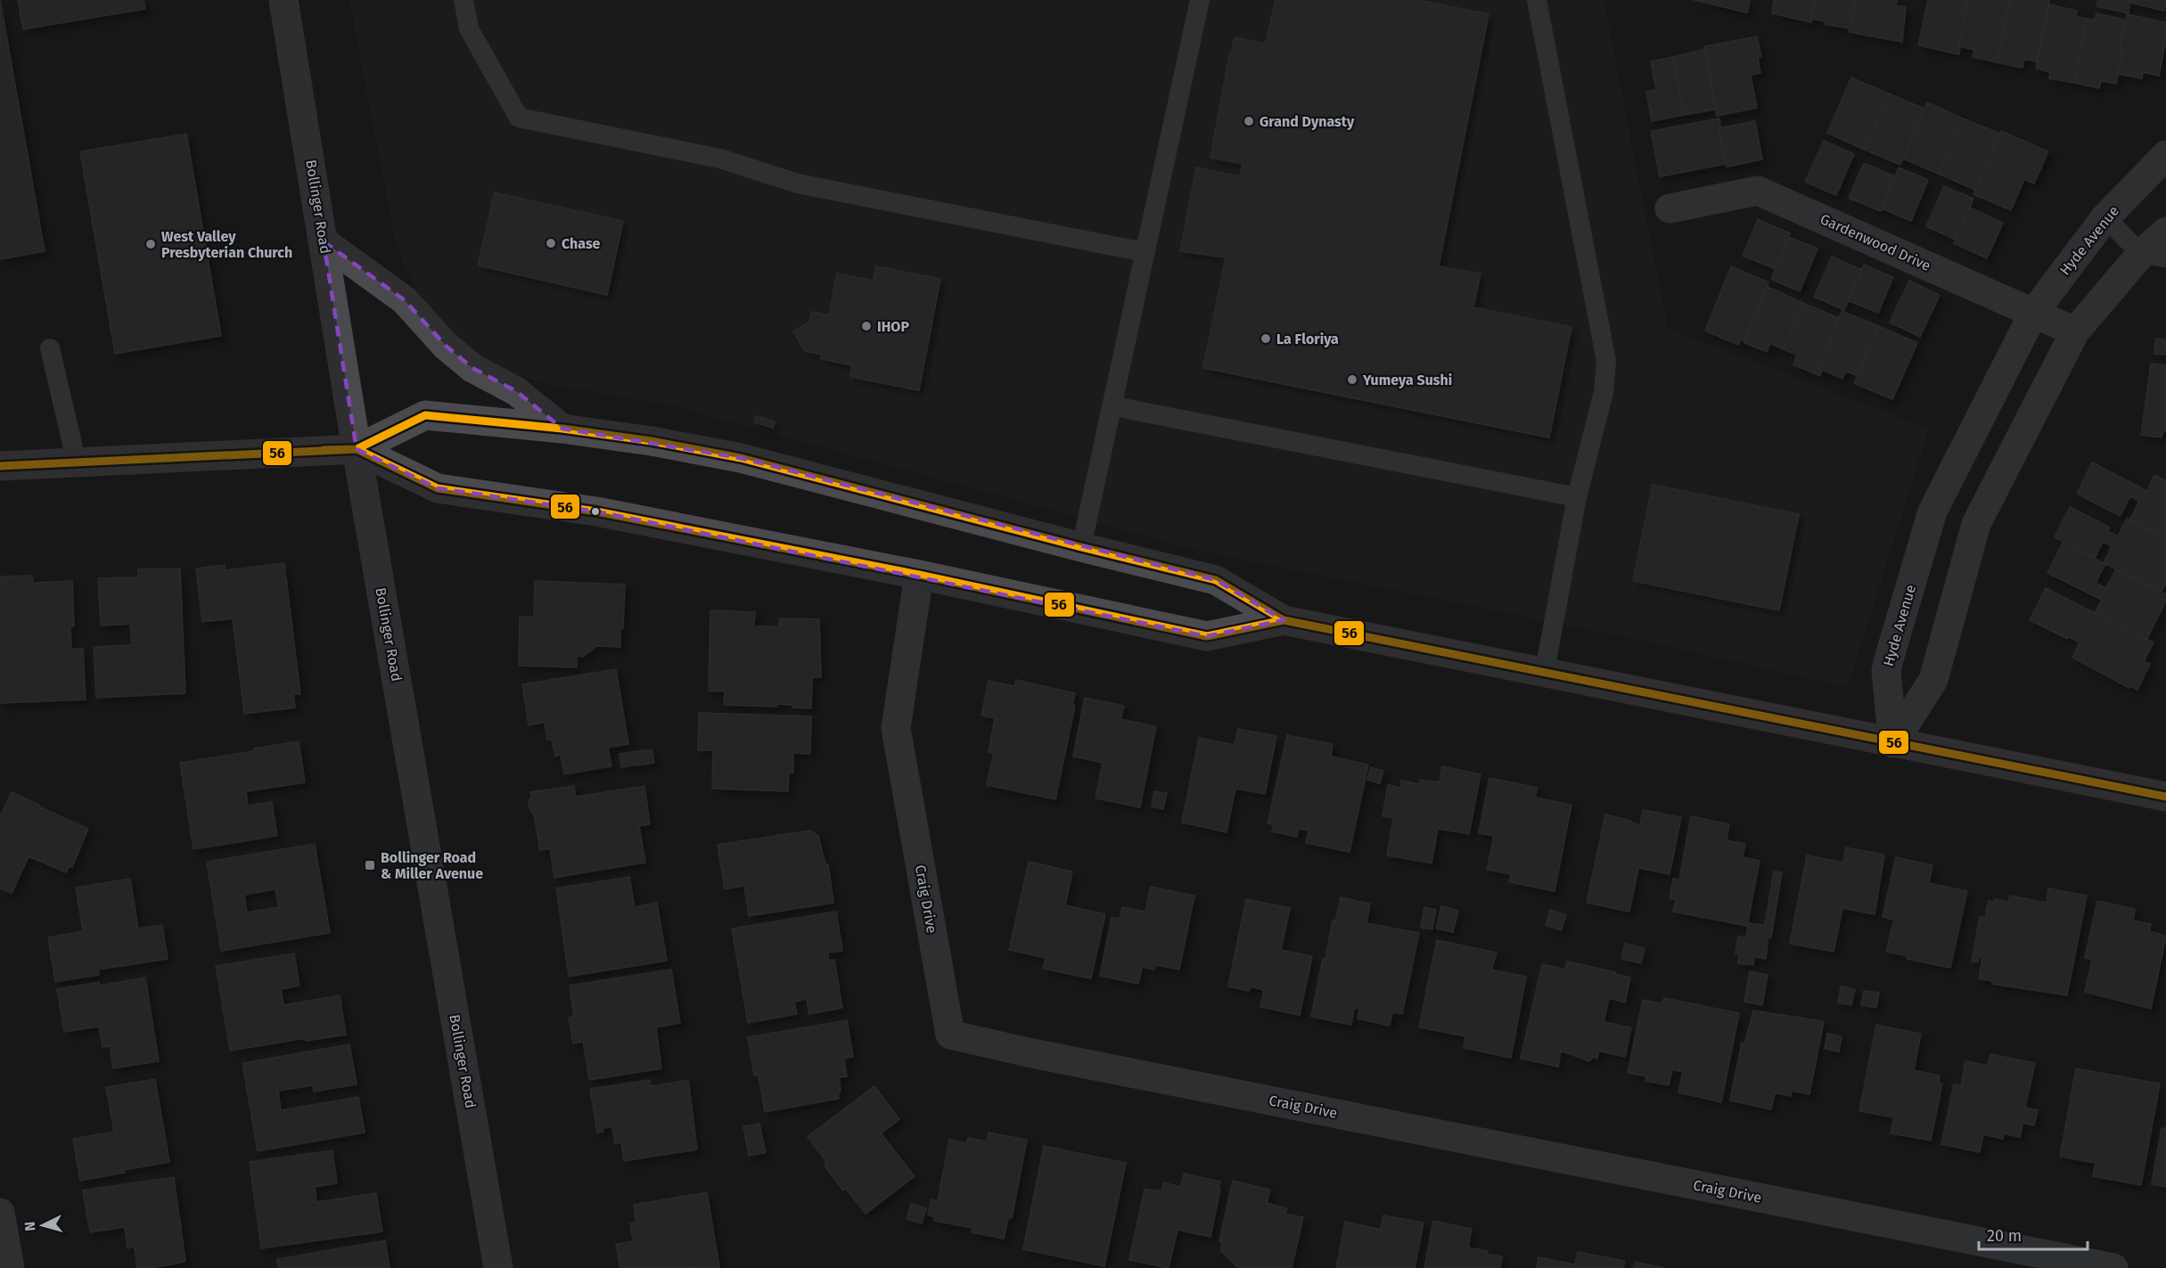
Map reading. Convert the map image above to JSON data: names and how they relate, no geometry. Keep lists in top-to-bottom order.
{
  "streets": {
    "main road": ["Bollinger Road"],
    "street": ["Hyde Avenue", "Gardenwood Drive", "Craig Drive"]
  },
  "crossings": [
    ["Hyde Avenue", "Gardenwood Drive"]
  ],
  "places": {
    "other": [
      "Grand Dynasty",
      "Chase",
      "West Valley Presbyterian Church",
      "IHOP",
      "La Floriya",
      "Yumeya Sushi"
    ],
    "transit": ["Bollinger Road & Miller Avenue"]
  },
  "lines": ["transit line 56"],
  "scale_bar": "20 m",
  "north": "left"
}
